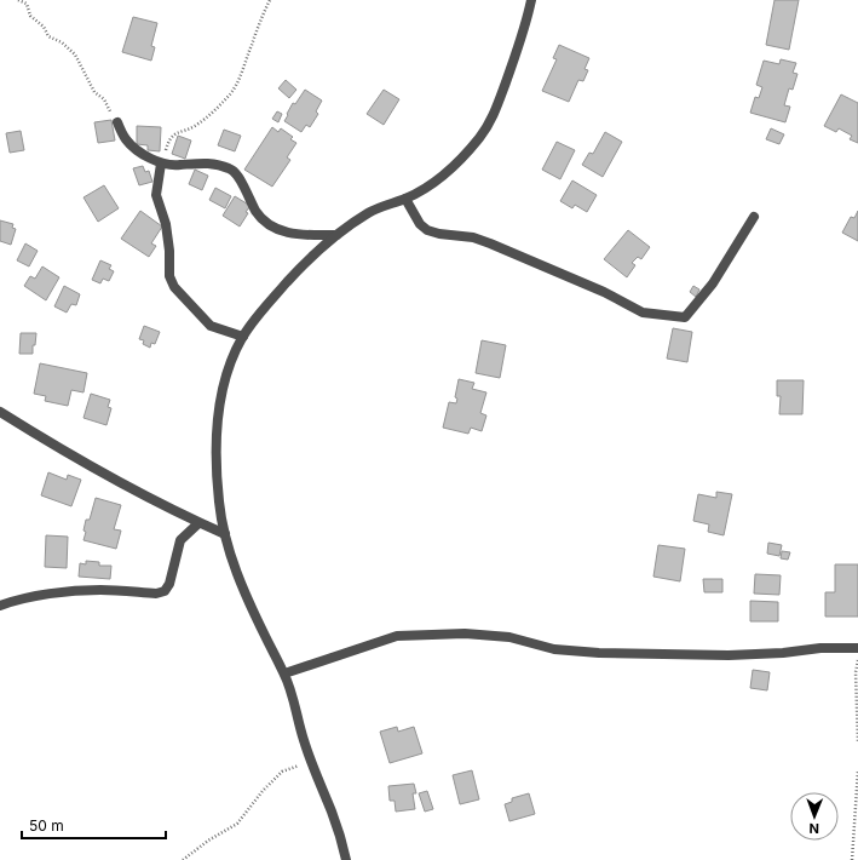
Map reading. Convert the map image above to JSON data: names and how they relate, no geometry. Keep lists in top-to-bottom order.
{
  "scale_bar": "50 m",
  "north": "bottom"
}
